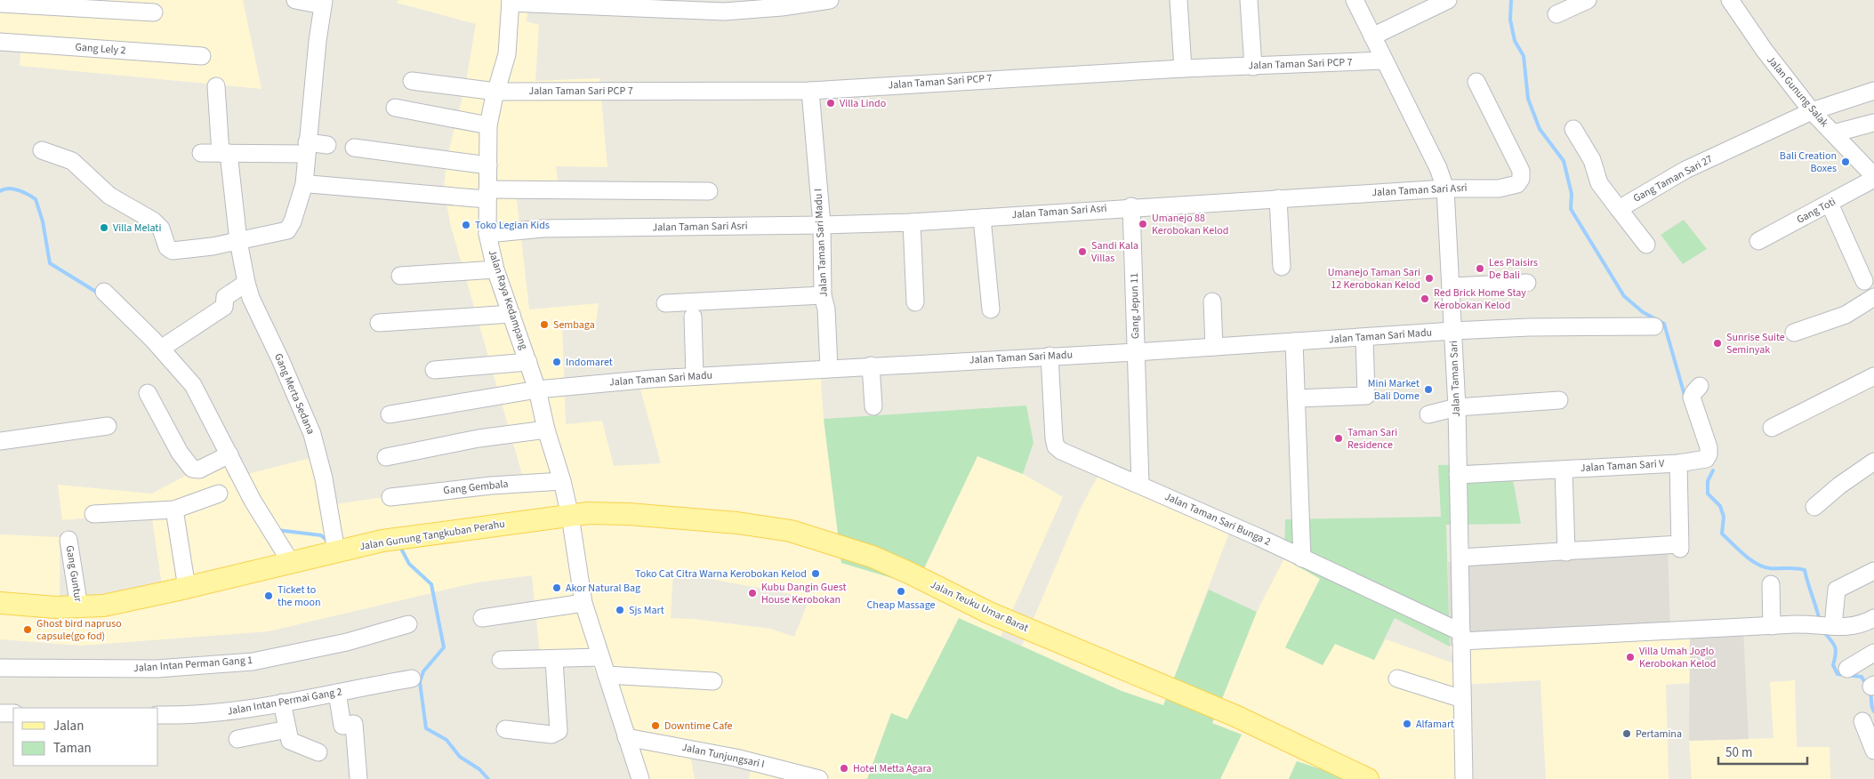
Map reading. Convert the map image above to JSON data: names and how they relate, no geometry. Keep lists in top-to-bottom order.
{
  "streets": {
    "main road": ["Jalan Gunung Tangkuban Perahu", "Jalan Teuku Umar Barat"],
    "street": [
      "Gang Lely 2",
      "Jalan Taman Sari PCP 7",
      "Jalan Gunung Salak",
      "Gang Taman Sari 27",
      "Jalan Taman Sari Asri",
      "Gang Toti",
      "Jalan Taman Sari Madu I",
      "Jalan Raya Kedampang",
      "Gang Jepun 11",
      "Jalan Taman Sari Madu",
      "Jalan Taman Sari",
      "Gang Merta Sedana",
      "Jalan Taman Sari V",
      "Gang Gembala",
      "Jalan Taman Sari Bunga 2",
      "Gang Guntur",
      "Jalan Intan Perman Gang 1",
      "Jalan Intan Permai Gang 2",
      "Jalan Tunjungsari I"
    ]
  },
  "crossings": [
    ["Jalan Taman Sari PCP 7", "Jalan Taman Sari Madu I"],
    ["Jalan Taman Sari PCP 7", "Jalan Raya Kedampang"],
    ["Jalan Taman Sari PCP 7", "Jalan Taman Sari"],
    ["Jalan Gunung Salak", "Gang Taman Sari 27"],
    ["Jalan Gunung Salak", "Gang Toti"],
    ["Jalan Taman Sari Asri", "Jalan Taman Sari Madu I"],
    ["Jalan Taman Sari Asri", "Jalan Raya Kedampang"],
    ["Jalan Taman Sari Asri", "Gang Jepun 11"],
    ["Jalan Taman Sari Asri", "Jalan Taman Sari"],
    ["Jalan Taman Sari Madu I", "Jalan Taman Sari Madu"],
    ["Jalan Raya Kedampang", "Jalan Taman Sari Madu"],
    ["Jalan Raya Kedampang", "Gang Gembala"],
    ["Jalan Raya Kedampang", "Jalan Gunung Tangkuban Perahu"],
    ["Jalan Raya Kedampang", "Jalan Teuku Umar Barat"],
    ["Gang Jepun 11", "Jalan Taman Sari Madu"],
    ["Gang Jepun 11", "Jalan Taman Sari Bunga 2"],
    ["Jalan Taman Sari Madu", "Jalan Taman Sari"],
    ["Jalan Taman Sari Madu", "Jalan Taman Sari Bunga 2"],
    ["Jalan Taman Sari", "Jalan Taman Sari V"],
    ["Jalan Taman Sari", "Jalan Taman Sari Bunga 2"],
    ["Gang Merta Sedana", "Jalan Gunung Tangkuban Perahu"],
    ["Jalan Gunung Tangkuban Perahu", "Gang Guntur"],
    ["Jalan Gunung Tangkuban Perahu", "Jalan Teuku Umar Barat"]
  ],
  "places": [
    "Villa Lindo",
    "Bali Creation Boxes",
    "Umanejo 88 Kerobokan Kelod",
    "Toko Legian Kids",
    "Villa Melati",
    "Sandi Kala Villas",
    "Les Plaisirs De Bali",
    "Umanejo Taman Sari 12 Kerobokan Kelod",
    "Red Brick Home Stay Kerobokan Kelod",
    "Sembaga",
    "Sunrise Suite Seminyak",
    "Indomaret",
    "Mini Market Bali Dome",
    "Taman Sari Residence",
    "Toko Cat Citra Warna Kerobokan Kelod",
    "Akor Natural Bag",
    "Cheap Massage",
    "Kubu Dangin Guest House Kerobokan",
    "Ticket to the moon",
    "Sjs Mart",
    "Ghost bird napruso capsule(go fod)",
    "Villa Umah Joglo Kerobokan Kelod",
    "Alfamart",
    "Downtime Cafe",
    "Pertamina",
    "Hotel Metta Agara"
  ],
  "legend": ["Jalan", "Taman"],
  "scale_bar": "50 m"
}
